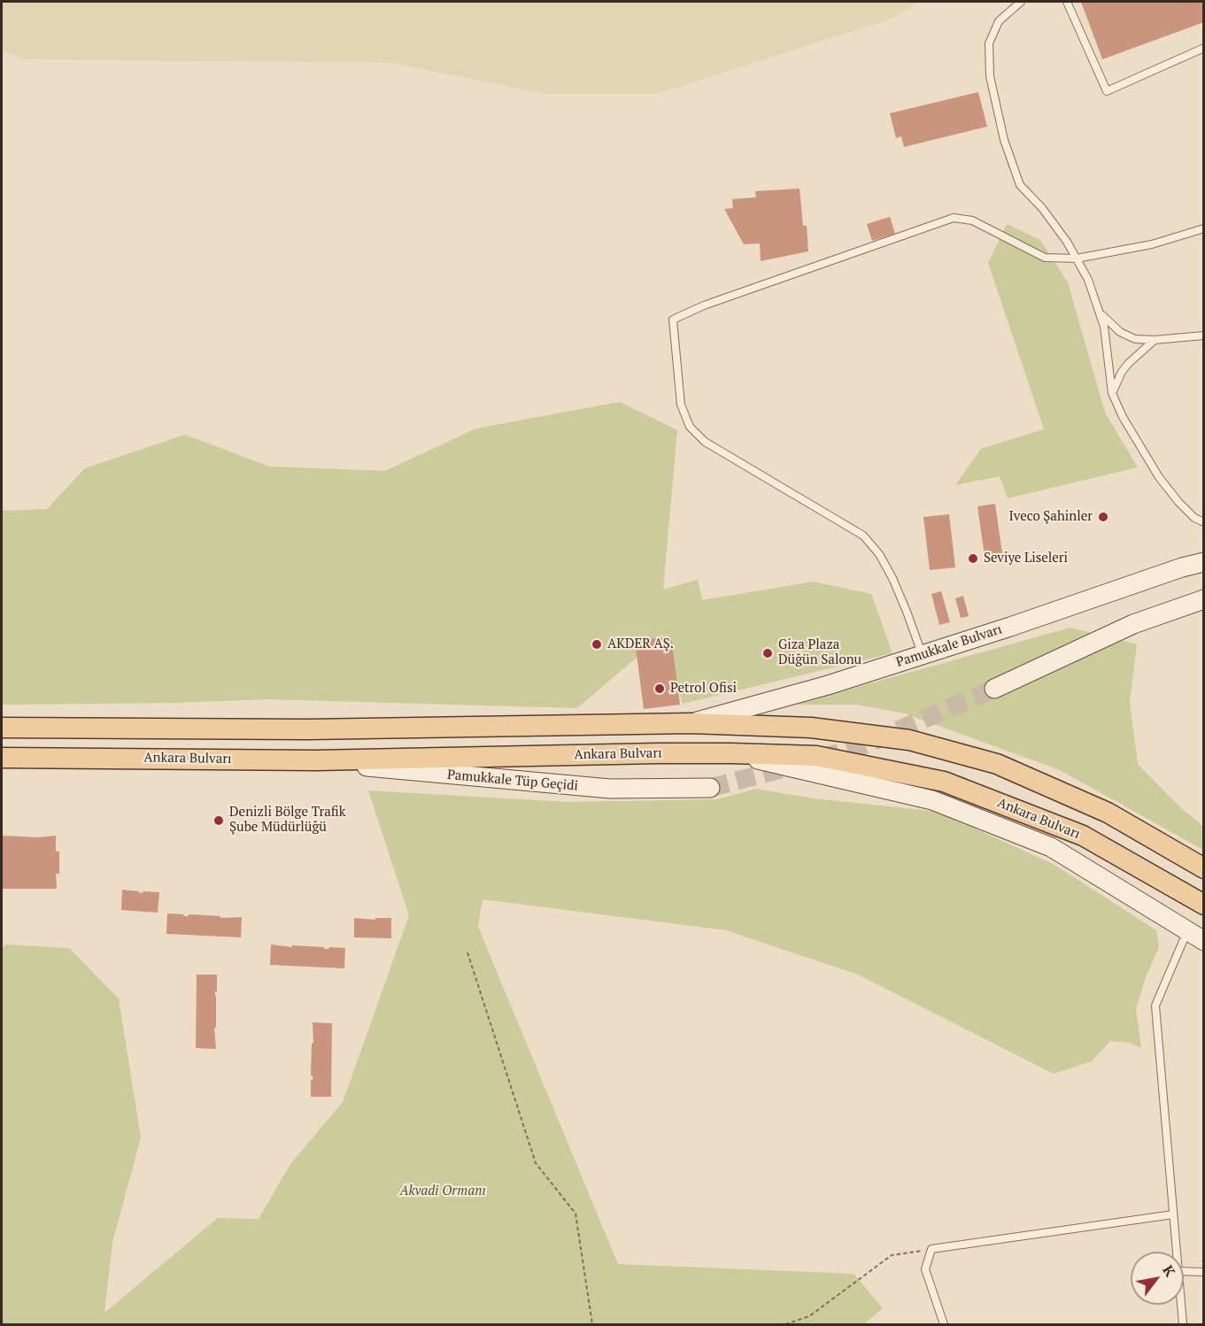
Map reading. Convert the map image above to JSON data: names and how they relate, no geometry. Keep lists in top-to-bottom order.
{
  "streets": {
    "main road": ["Pamukkale Bulvarı", "Ankara Bulvarı", "Pamukkale Tüp Geçidi"]
  },
  "crossings": [
    ["Ankara Bulvarı", "Pamukkale Tüp Geçidi"]
  ],
  "parks": ["Akvadi Ormanı"],
  "places": [
    "Iveco Şahinler",
    "Seviye Liseleri",
    "AKDER AŞ.",
    "Giza Plaza Düğün Salonu",
    "Petrol Ofisi",
    "Denizli Bölge Trafik Şube Müdürlüğü"
  ],
  "north": "top right"
}
